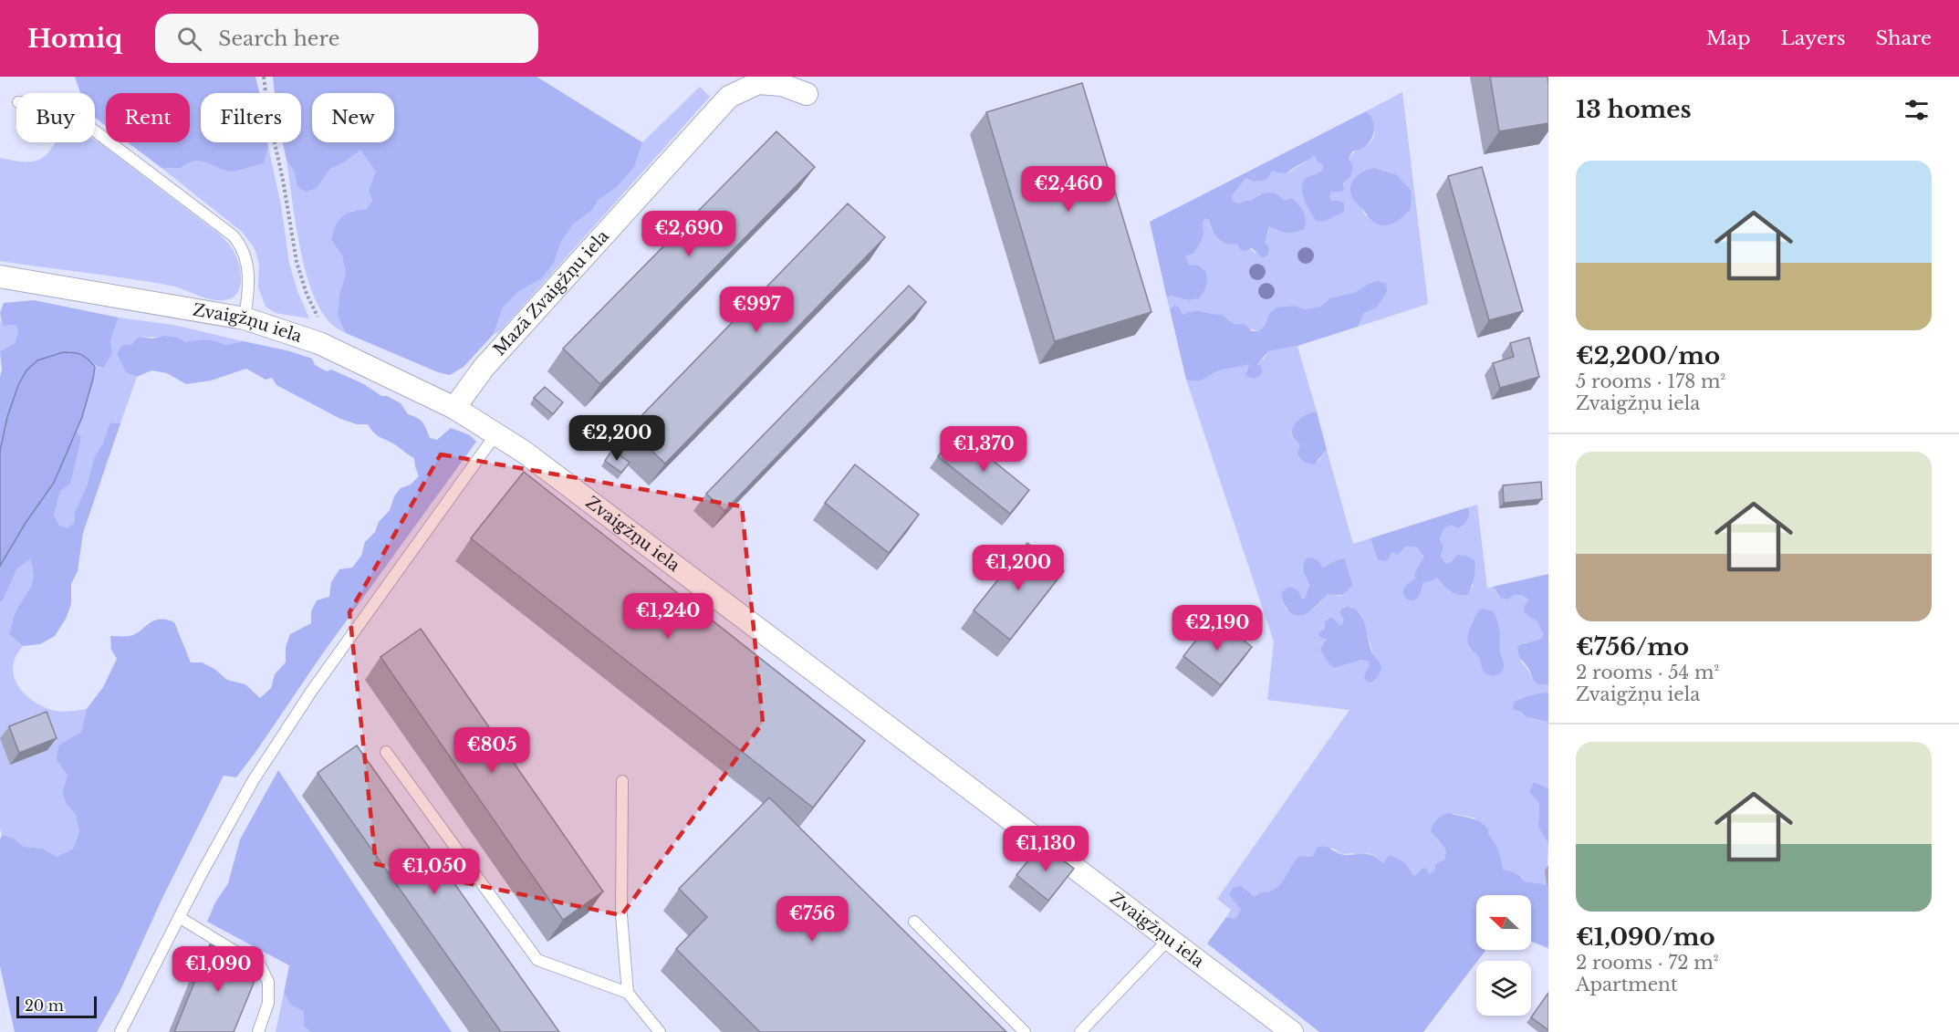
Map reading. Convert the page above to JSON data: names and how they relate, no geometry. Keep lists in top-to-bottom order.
{
  "streets": {
    "street": ["Mazā Zvaigžņu iela", "Zvaigžņu iela"]
  },
  "crossings": [
    ["Mazā Zvaigžņu iela", "Zvaigžņu iela"]
  ],
  "scale_bar": "20 m",
  "north": "left",
  "page": {
    "header": "Homiq",
    "search": "Search here",
    "nav": ["Map", "Layers", "Share"],
    "heading": "13 homes",
    "chip": [
      "Buy",
      "Rent",
      "Filters",
      "New"
    ],
    "list": [
      {
        "name": "€2,200/mo",
        "note": "5 rooms · 178 m² · Zvaigžņu iela"
      },
      {
        "name": "€756/mo",
        "note": "2 rooms · 54 m² · Zvaigžņu iela"
      },
      {
        "name": "€1,090/mo",
        "note": "2 rooms · 72 m² · Apartment"
      }
    ],
    "price": [
      "€2,460",
      "€2,690",
      "€997",
      "€2,200",
      "€1,370",
      "€1,200",
      "€1,240",
      "€2,190",
      "€805",
      "€1,130",
      "€1,050",
      "€756",
      "€1,090"
    ],
    "scale": "20 m"
  }
}
